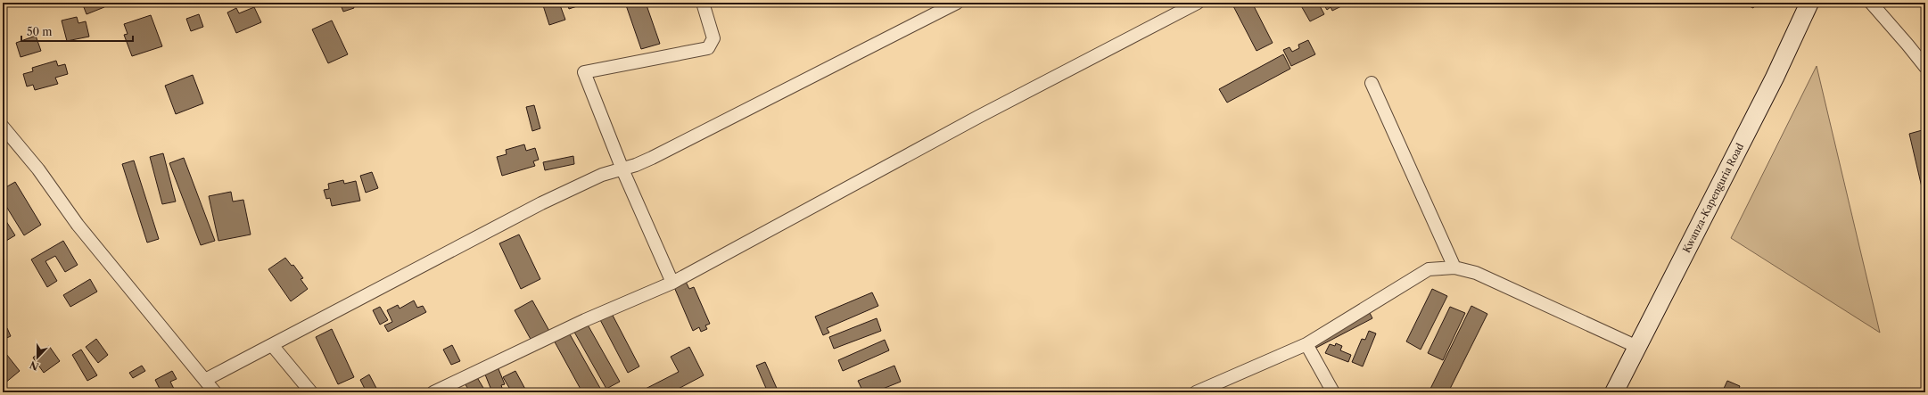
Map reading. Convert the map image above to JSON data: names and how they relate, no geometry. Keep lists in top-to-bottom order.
{
  "streets": {
    "street": ["Kwanza-Kapenguria Road"]
  },
  "scale_bar": "50 m",
  "north": "bottom"
}
